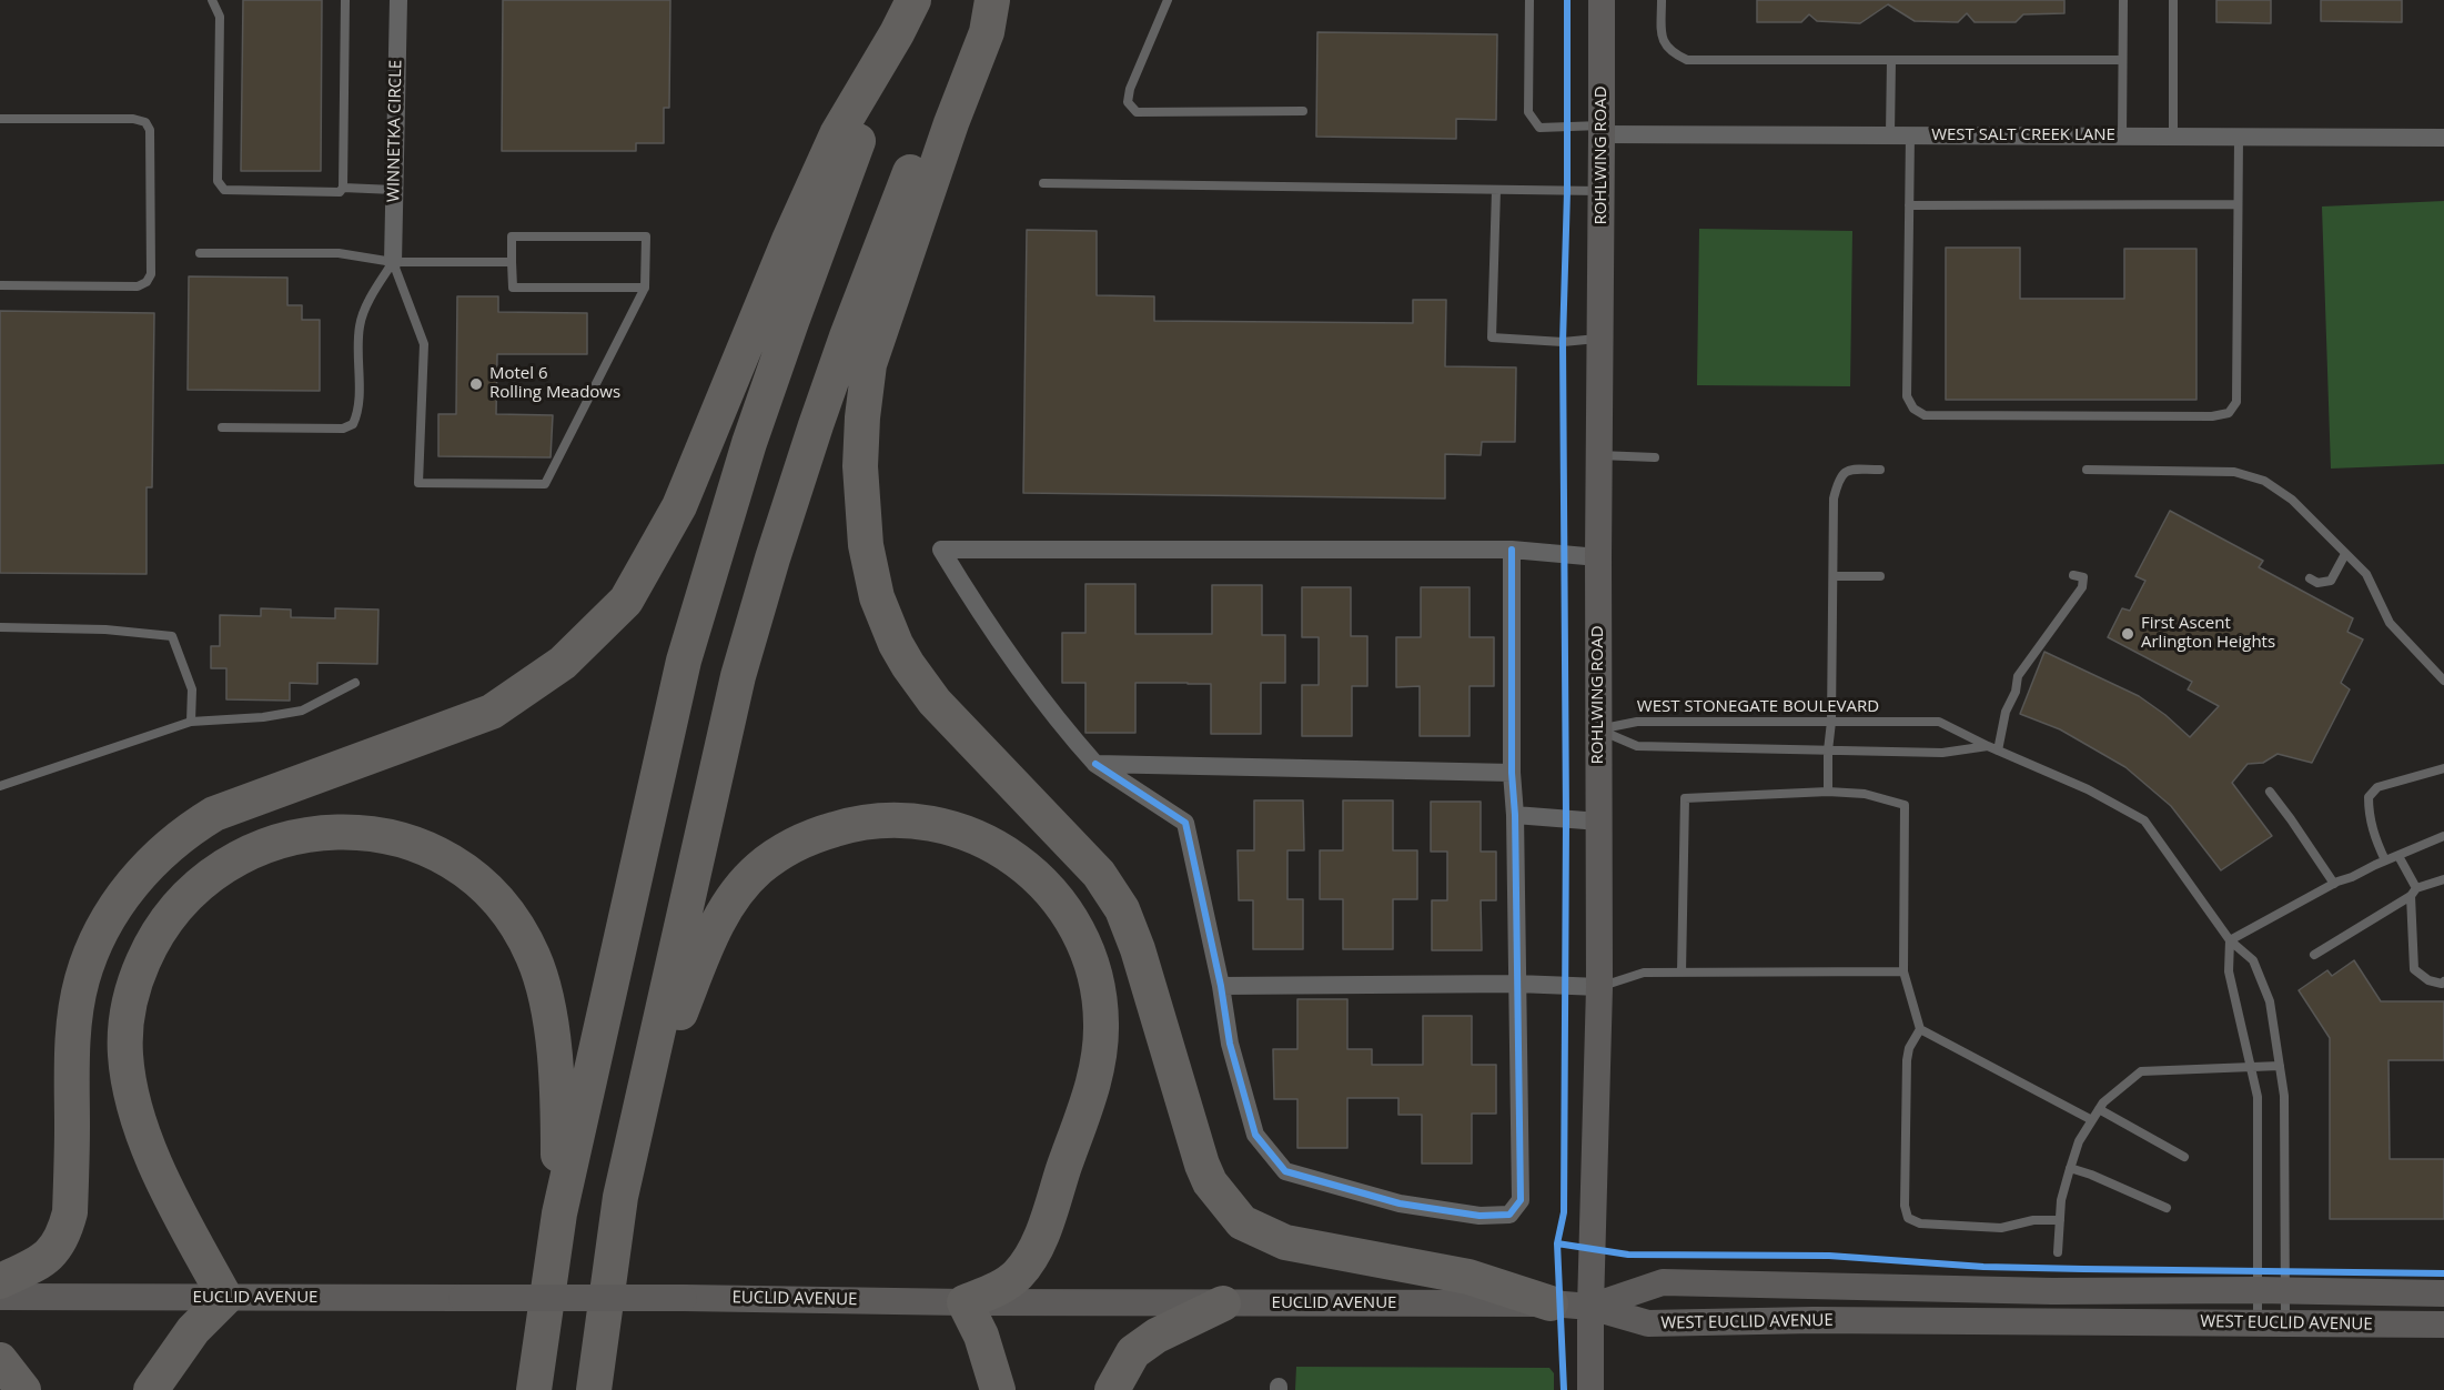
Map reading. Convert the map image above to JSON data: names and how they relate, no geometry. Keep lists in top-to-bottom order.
{
  "streets": {
    "main road": ["ROHLWING ROAD", "EUCLID AVENUE", "WEST EUCLID AVENUE"],
    "street": ["WINNETKA CIRCLE", "WEST SALT CREEK LANE"],
    "lane": ["WEST STONEGATE BOULEVARD"]
  },
  "crossings": [
    ["WEST SALT CREEK LANE", "ROHLWING ROAD"],
    ["ROHLWING ROAD", "WEST STONEGATE BOULEVARD"],
    ["ROHLWING ROAD", "EUCLID AVENUE"],
    ["ROHLWING ROAD", "WEST EUCLID AVENUE"],
    ["WEST STONEGATE BOULEVARD", "WEST EUCLID AVENUE"],
    ["EUCLID AVENUE", "WEST EUCLID AVENUE"]
  ],
  "places": ["Motel 6 Rolling Meadows", "First Ascent Arlington Heights"]
}
